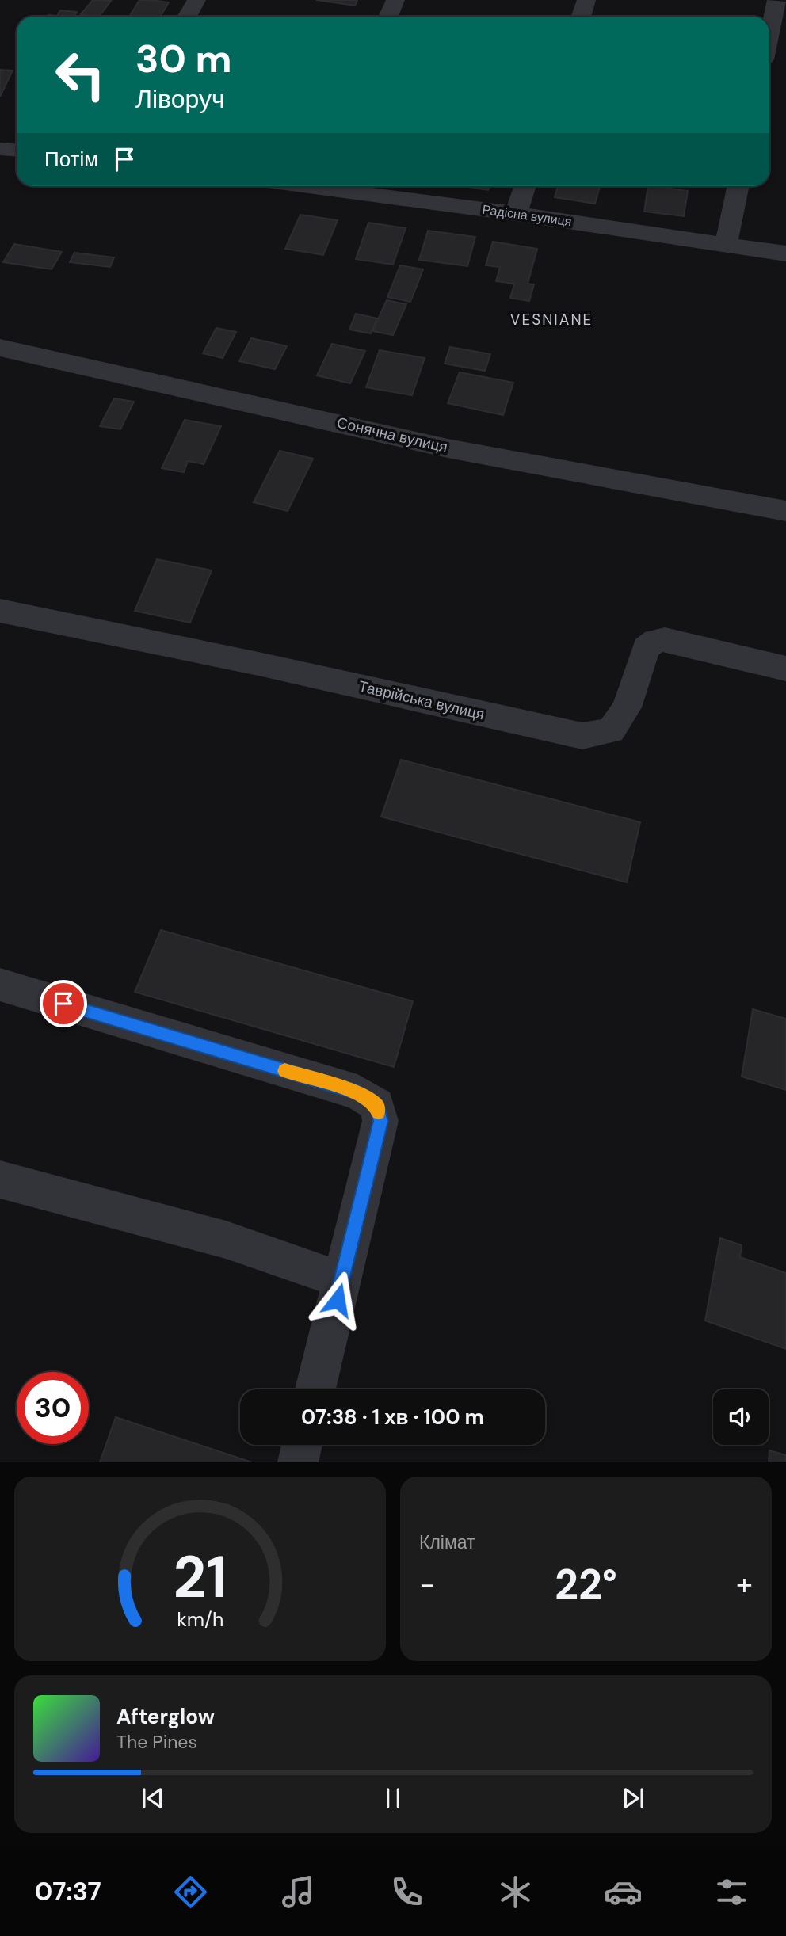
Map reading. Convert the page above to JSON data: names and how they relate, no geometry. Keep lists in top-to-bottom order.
{
  "streets": {
    "street": ["Радісна вулиця", "Сонячна вулиця", "Таврійська вулиця"]
  },
  "districts": ["VESNIANE"],
  "page": {
    "turn": ["30 m", "Ліворуч"],
    "then": "Потім",
    "limit": "30",
    "trip": "07:38 · 1 хв · 100 m",
    "tile": "Клімат",
    "heat": ["−", "22°", "+"],
    "song": ["Afterglow", "The Pines"],
    "tabs": "07:37",
    "gauge": ["21", "km/h"]
  }
}
